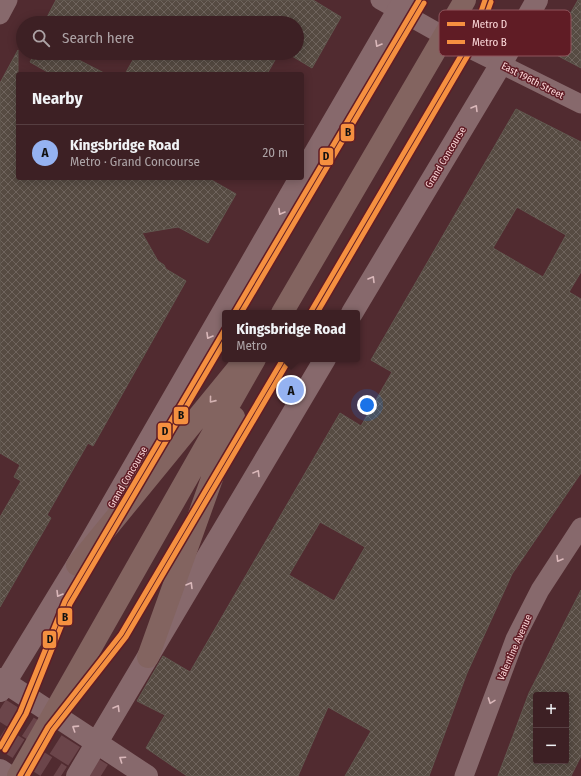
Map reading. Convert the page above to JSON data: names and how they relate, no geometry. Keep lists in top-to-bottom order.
{
  "streets": {
    "street": ["East 196th Street", "Grand Concourse", "Valentine Avenue"]
  },
  "crossings": [
    ["East 196th Street", "Grand Concourse"]
  ],
  "one_way": ["Valentine Avenue"],
  "lines": ["metro line D", "metro line B"],
  "legend": ["Metro D", "Metro B"],
  "page": {
    "search": "Search here",
    "heading": "Nearby",
    "list": [
      {
        "mark": "A",
        "name": "Kingsbridge Road",
        "note": "Metro · Grand Concourse",
        "value": "20 m"
      }
    ],
    "popup": ["Kingsbridge Road", "Metro"],
    "pins": "A",
    "map_buttons": ["+", "−"]
  }
}
